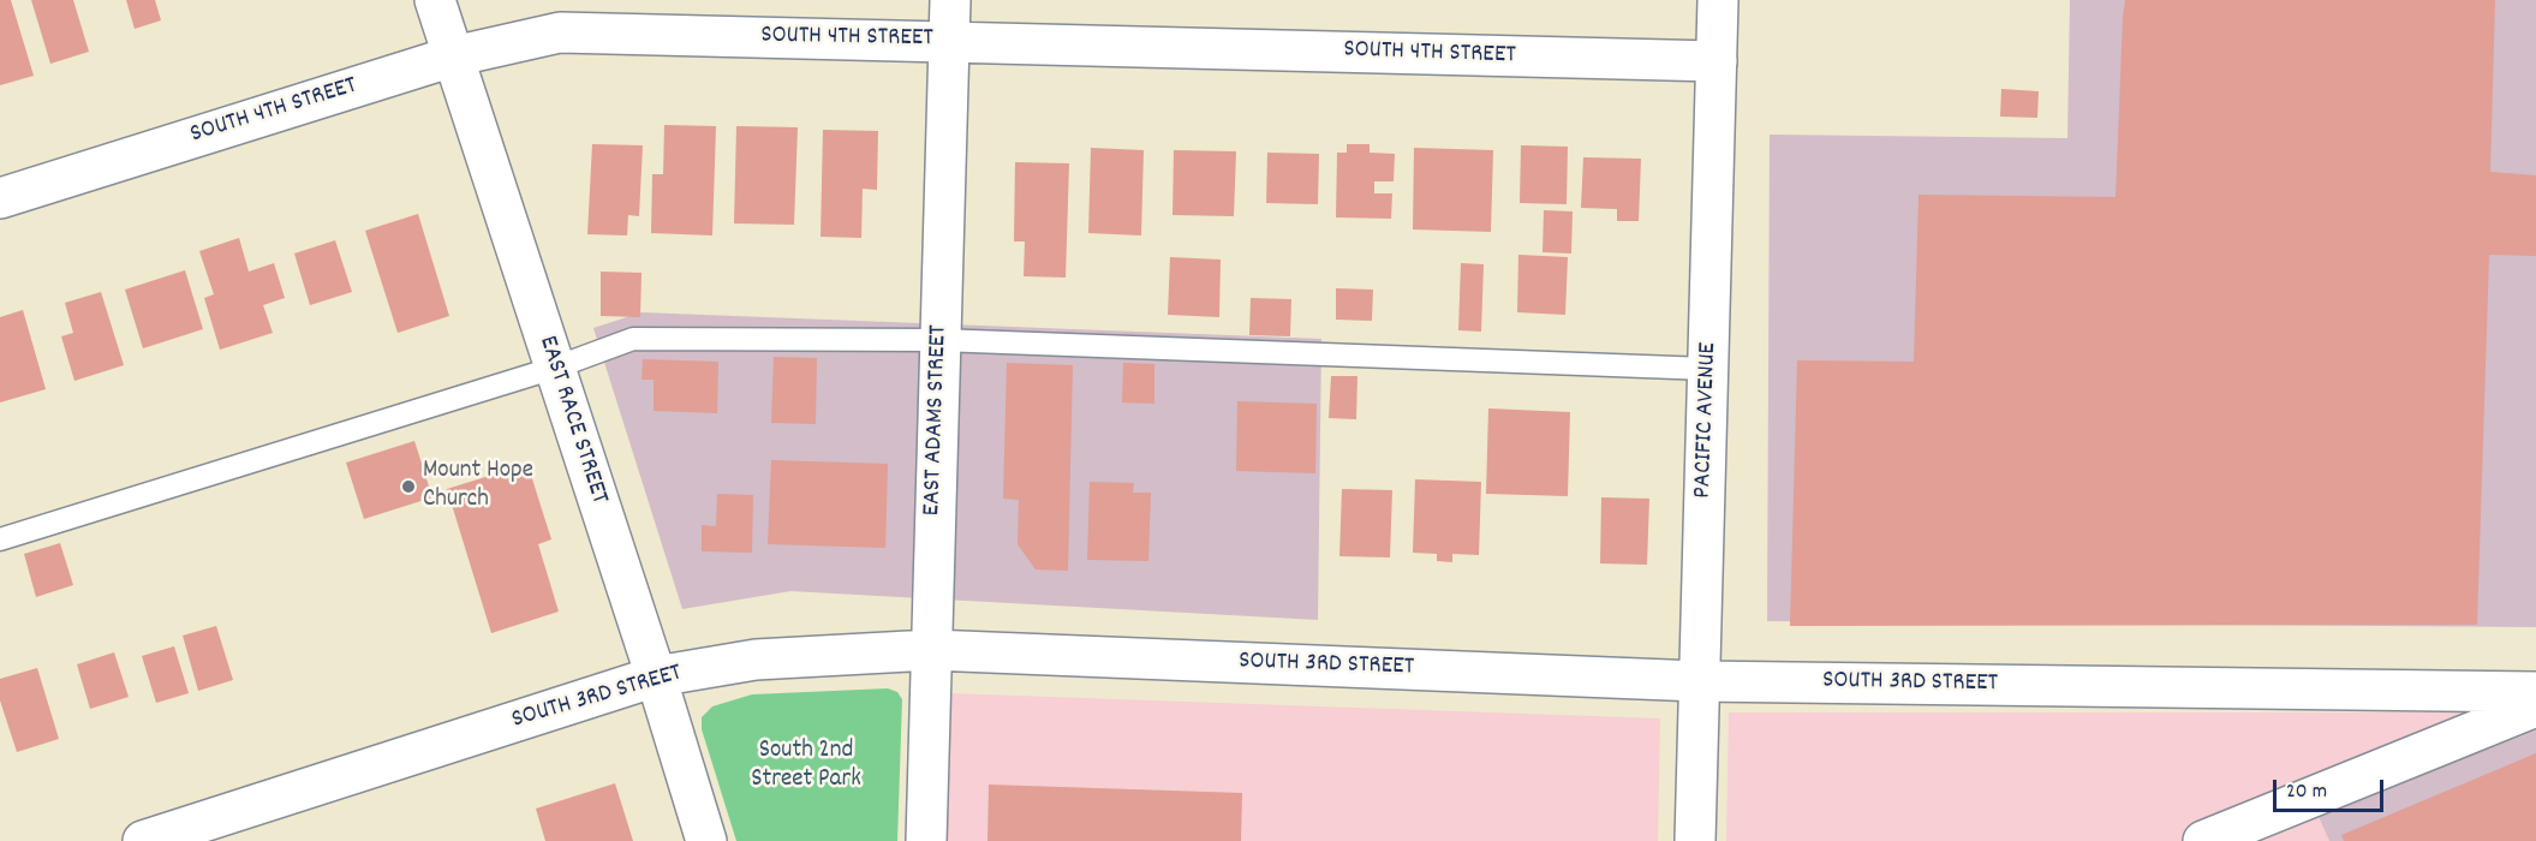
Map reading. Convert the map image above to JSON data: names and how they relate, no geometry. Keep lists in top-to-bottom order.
{
  "streets": {
    "street": [
      "SOUTH 4TH STREET",
      "EAST RACE STREET",
      "EAST ADAMS STREET",
      "PACIFIC AVENUE",
      "SOUTH 3RD STREET"
    ]
  },
  "crossings": [
    ["SOUTH 4TH STREET", "EAST RACE STREET"],
    ["SOUTH 4TH STREET", "EAST ADAMS STREET"],
    ["SOUTH 4TH STREET", "PACIFIC AVENUE"],
    ["EAST RACE STREET", "SOUTH 3RD STREET"],
    ["EAST ADAMS STREET", "SOUTH 3RD STREET"],
    ["PACIFIC AVENUE", "SOUTH 3RD STREET"]
  ],
  "parks": ["South 2nd Street Park"],
  "places": ["Mount Hope Church"],
  "scale_bar": "20 m"
}
